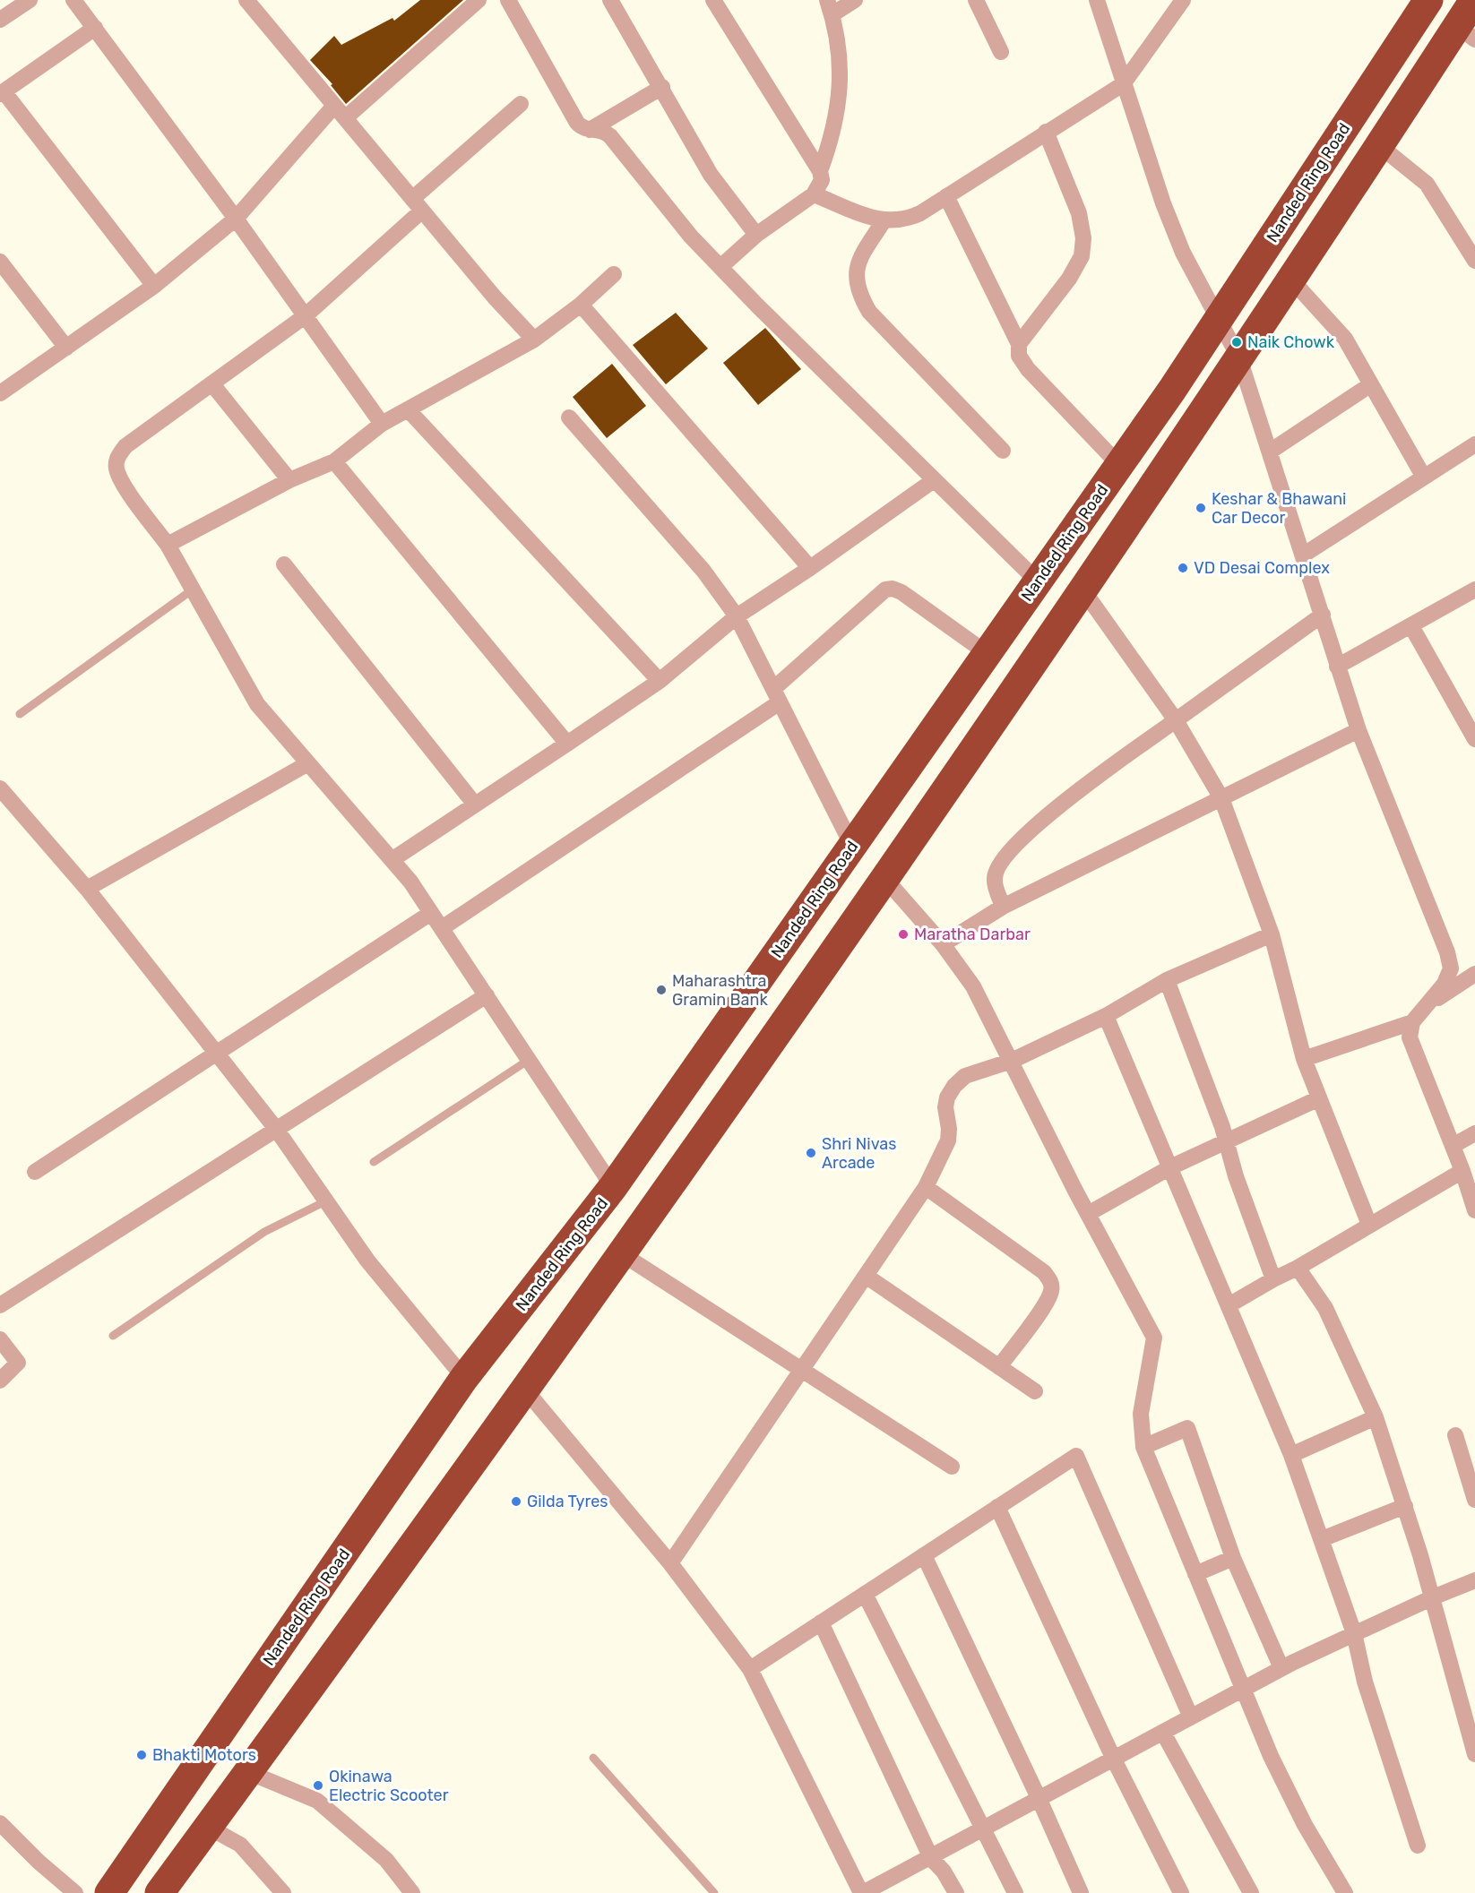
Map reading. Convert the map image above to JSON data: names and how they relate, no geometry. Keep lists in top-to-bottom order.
{
  "streets": {
    "highway": ["Nanded Ring Road"]
  },
  "places": [
    "Naik Chowk",
    "Keshar & Bhawani Car Decor",
    "VD Desai Complex",
    "Maratha Darbar",
    "Maharashtra Gramin Bank",
    "Shri Nivas Arcade",
    "Gilda Tyres",
    "Bhakti Motors",
    "Okinawa Electric Scooter"
  ]
}
